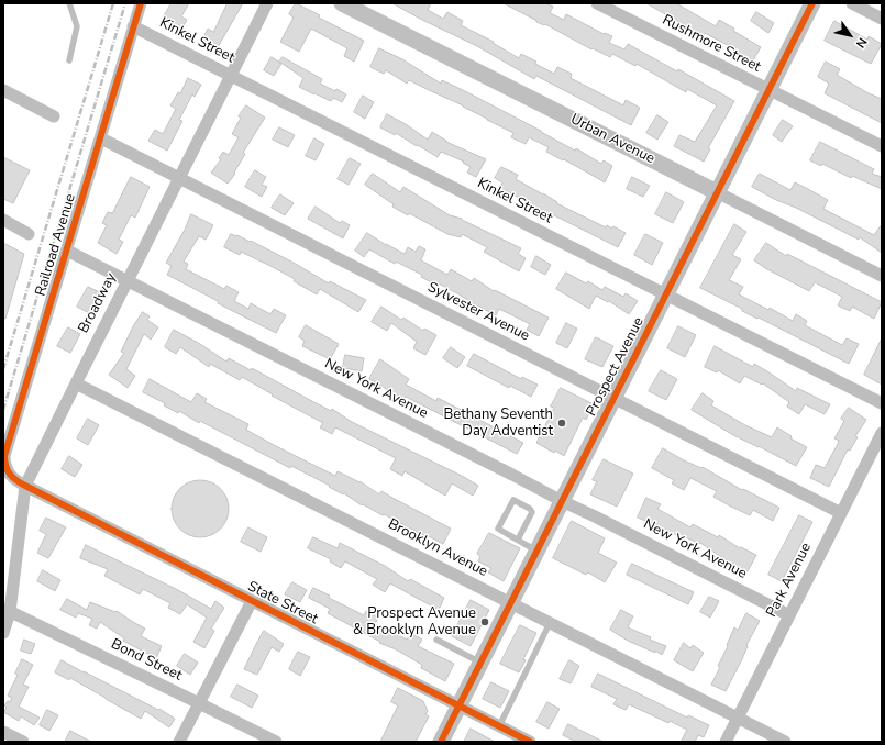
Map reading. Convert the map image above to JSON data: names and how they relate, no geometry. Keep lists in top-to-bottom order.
{
  "streets": {
    "main road": ["Urban Avenue", "Prospect Avenue"],
    "street": [
      "Kinkel Street",
      "Rushmore Street",
      "Railroad Avenue",
      "Broadway",
      "Sylvester Avenue",
      "New York Avenue",
      "Brooklyn Avenue",
      "Park Avenue",
      "State Street",
      "Bond Street"
    ]
  },
  "crossings": [
    ["Kinkel Street", "Railroad Avenue"],
    ["Kinkel Street", "Broadway"],
    ["Kinkel Street", "Prospect Avenue"],
    ["Rushmore Street", "Prospect Avenue"],
    ["Urban Avenue", "Prospect Avenue"],
    ["Railroad Avenue", "Broadway"],
    ["Railroad Avenue", "Sylvester Avenue"],
    ["Railroad Avenue", "New York Avenue"],
    ["Railroad Avenue", "State Street"],
    ["Broadway", "Sylvester Avenue"],
    ["Broadway", "New York Avenue"],
    ["Broadway", "Brooklyn Avenue"],
    ["Broadway", "State Street"],
    ["Broadway", "Bond Street"],
    ["Sylvester Avenue", "Prospect Avenue"],
    ["Sylvester Avenue", "Park Avenue"],
    ["Prospect Avenue", "New York Avenue"],
    ["Prospect Avenue", "Brooklyn Avenue"],
    ["Prospect Avenue", "State Street"],
    ["New York Avenue", "Park Avenue"],
    ["Brooklyn Avenue", "Park Avenue"]
  ],
  "places": ["Bethany Seventh Day Adventist", "Prospect Avenue & Brooklyn Avenue"],
  "north": "bottom right"
}
